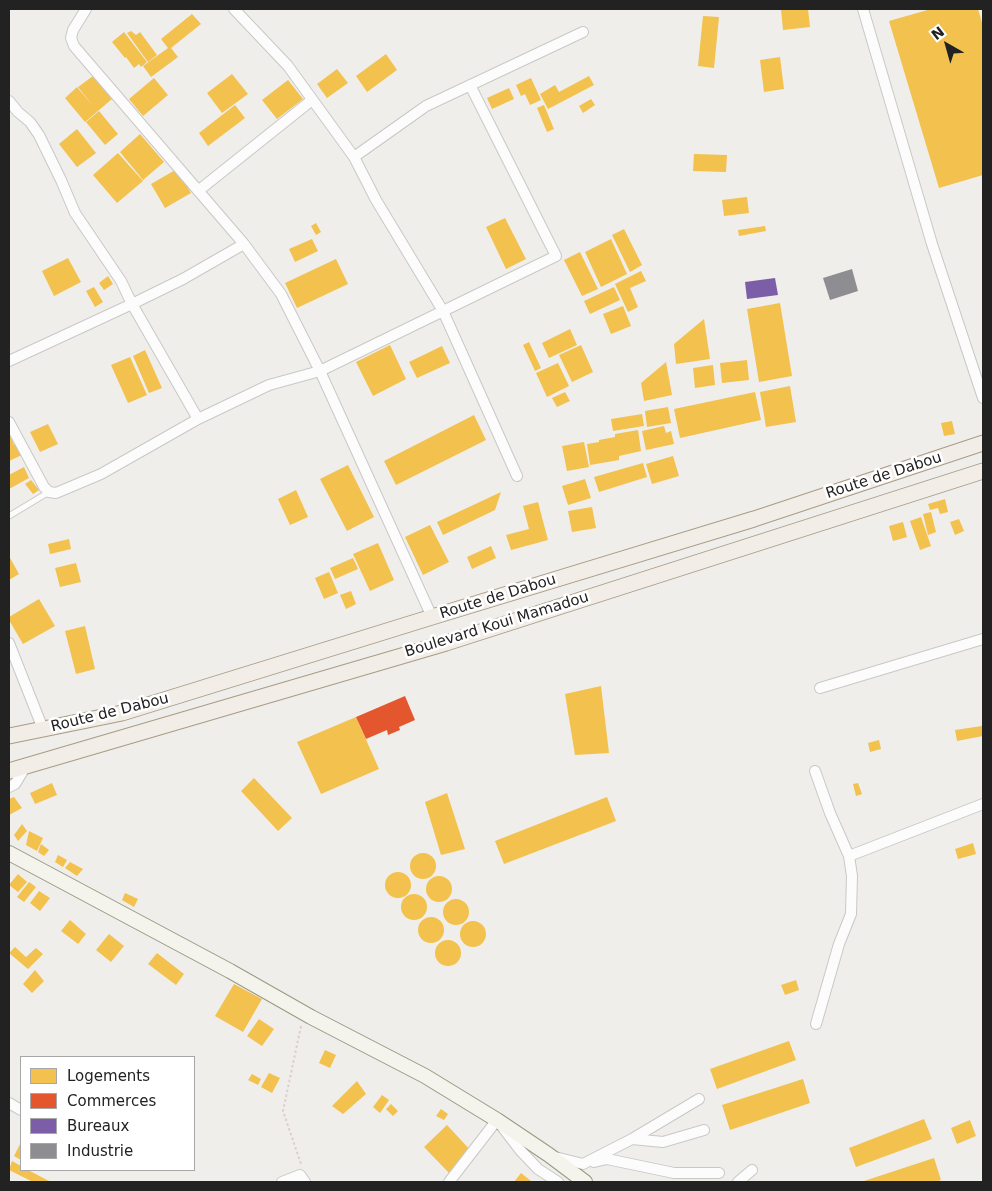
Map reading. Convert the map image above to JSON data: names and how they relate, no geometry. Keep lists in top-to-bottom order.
{
  "streets": {
    "main road": ["Route de Dabou", "Boulevard Koui Mamadou"]
  },
  "legend": [
    "Logements",
    "Commerces",
    "Bureaux",
    "Industrie"
  ],
  "north": "top left"
}
